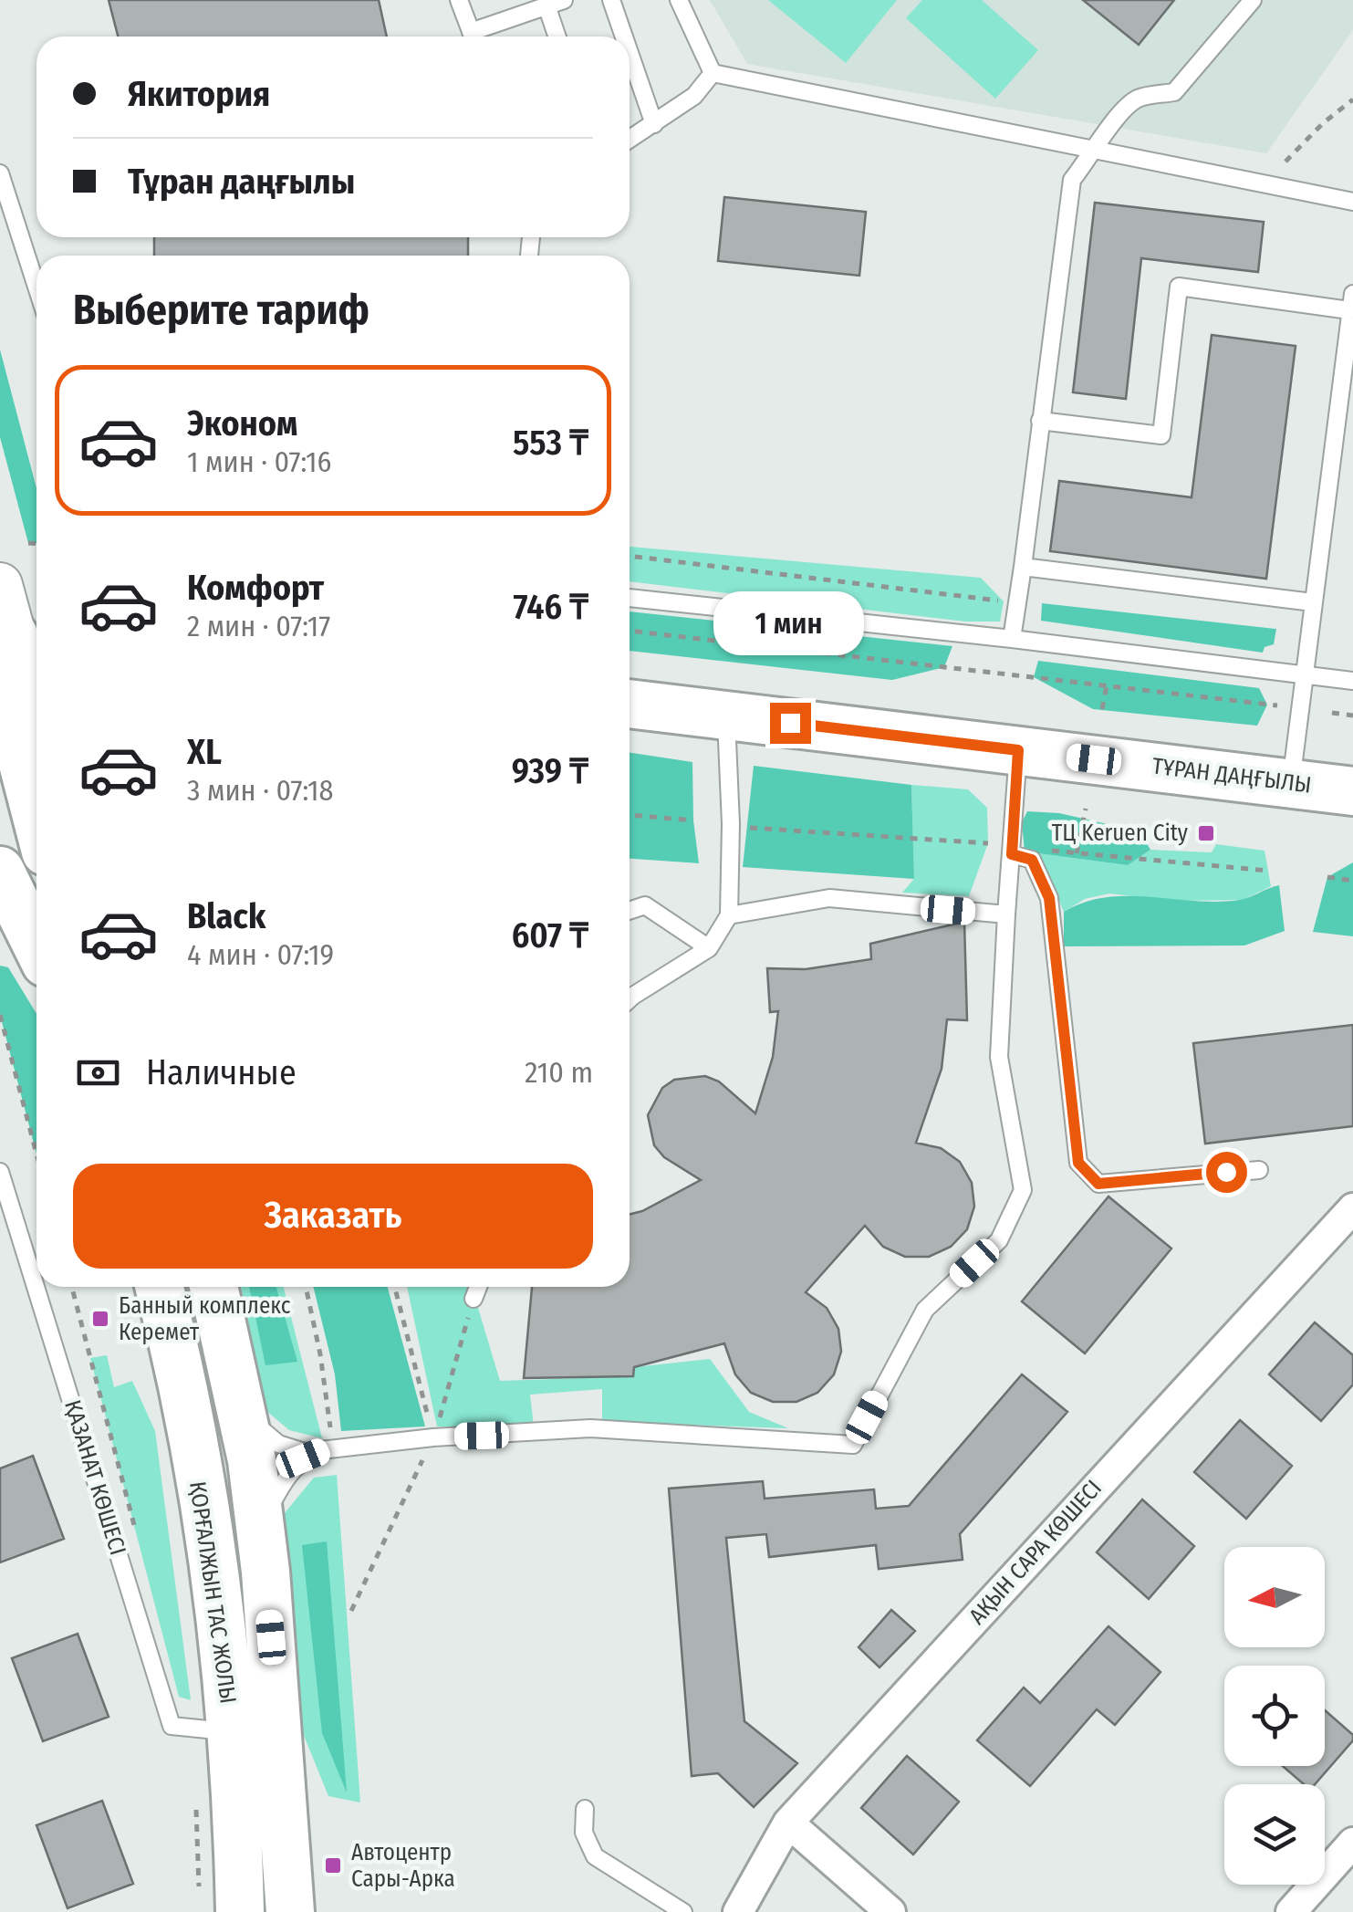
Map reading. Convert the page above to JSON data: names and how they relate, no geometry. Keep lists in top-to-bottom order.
{
  "streets": {
    "main road": ["ТҰРАН ДАҢҒЫЛЫ", "ҚОРҒАЛЖЫН ТАС ЖОЛЫ"],
    "street": ["АҚЫН САРА КӨШЕСІ"],
    "lane": ["ҚАЗАНАТ КӨШЕСІ"]
  },
  "crossings": [
    ["ҚАЗАНАТ КӨШЕСІ", "ҚОРҒАЛЖЫН ТАС ЖОЛЫ"]
  ],
  "places": {
    "transit": ["ТЦ Keruen City", "Банный комплекс Керемет", "Автоцентр Сары-Арка"]
  },
  "north": "left",
  "page": {
    "banner": ["Якитория", "Тұран даңғылы"],
    "heading": "Выберите тариф",
    "list": [
      {
        "name": "Эконом",
        "note": "1 мин · 07:16",
        "value": "553 ₸"
      },
      {
        "name": "Комфорт",
        "note": "2 мин · 07:17",
        "value": "746 ₸"
      },
      {
        "name": "XL",
        "note": "3 мин · 07:18",
        "value": "939 ₸"
      },
      {
        "name": "Black",
        "note": "4 мин · 07:19",
        "value": "607 ₸"
      }
    ],
    "bubble": "1 мин",
    "pay": ["Наличные", "210 m"],
    "buttons": "Заказать"
  }
}
